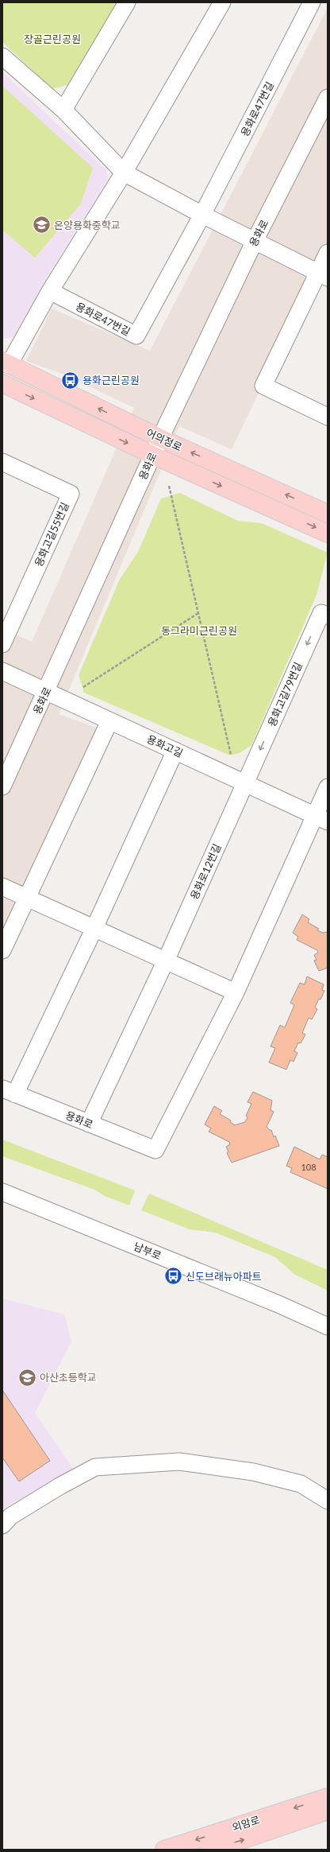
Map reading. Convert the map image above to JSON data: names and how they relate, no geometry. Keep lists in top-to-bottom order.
{
  "streets": {
    "main road": ["어의정로", "외암로"],
    "street": [
      "용화로47번길",
      "용화로",
      "용화고길55번길",
      "용화고길79번길",
      "용화고길",
      "용화로12번길",
      "남부로"
    ]
  },
  "crossings": [
    ["용화로", "어의정로"],
    ["용화로", "용화고길"],
    ["용화로", "용화로12번길"],
    ["용화고길79번길", "용화고길"],
    ["용화고길79번길", "용화로12번길"],
    ["용화고길", "용화로12번길"]
  ],
  "one_way": ["용화고길79번길"],
  "parks": ["장골근린공원", "동그라미근린공원"],
  "places": {
    "school or university": ["온양용화중학교", "아산초등학교"],
    "bus stop": ["용화근린공원", "신도브래뉴아파트"]
  },
  "house_numbers": ["108"]
}
